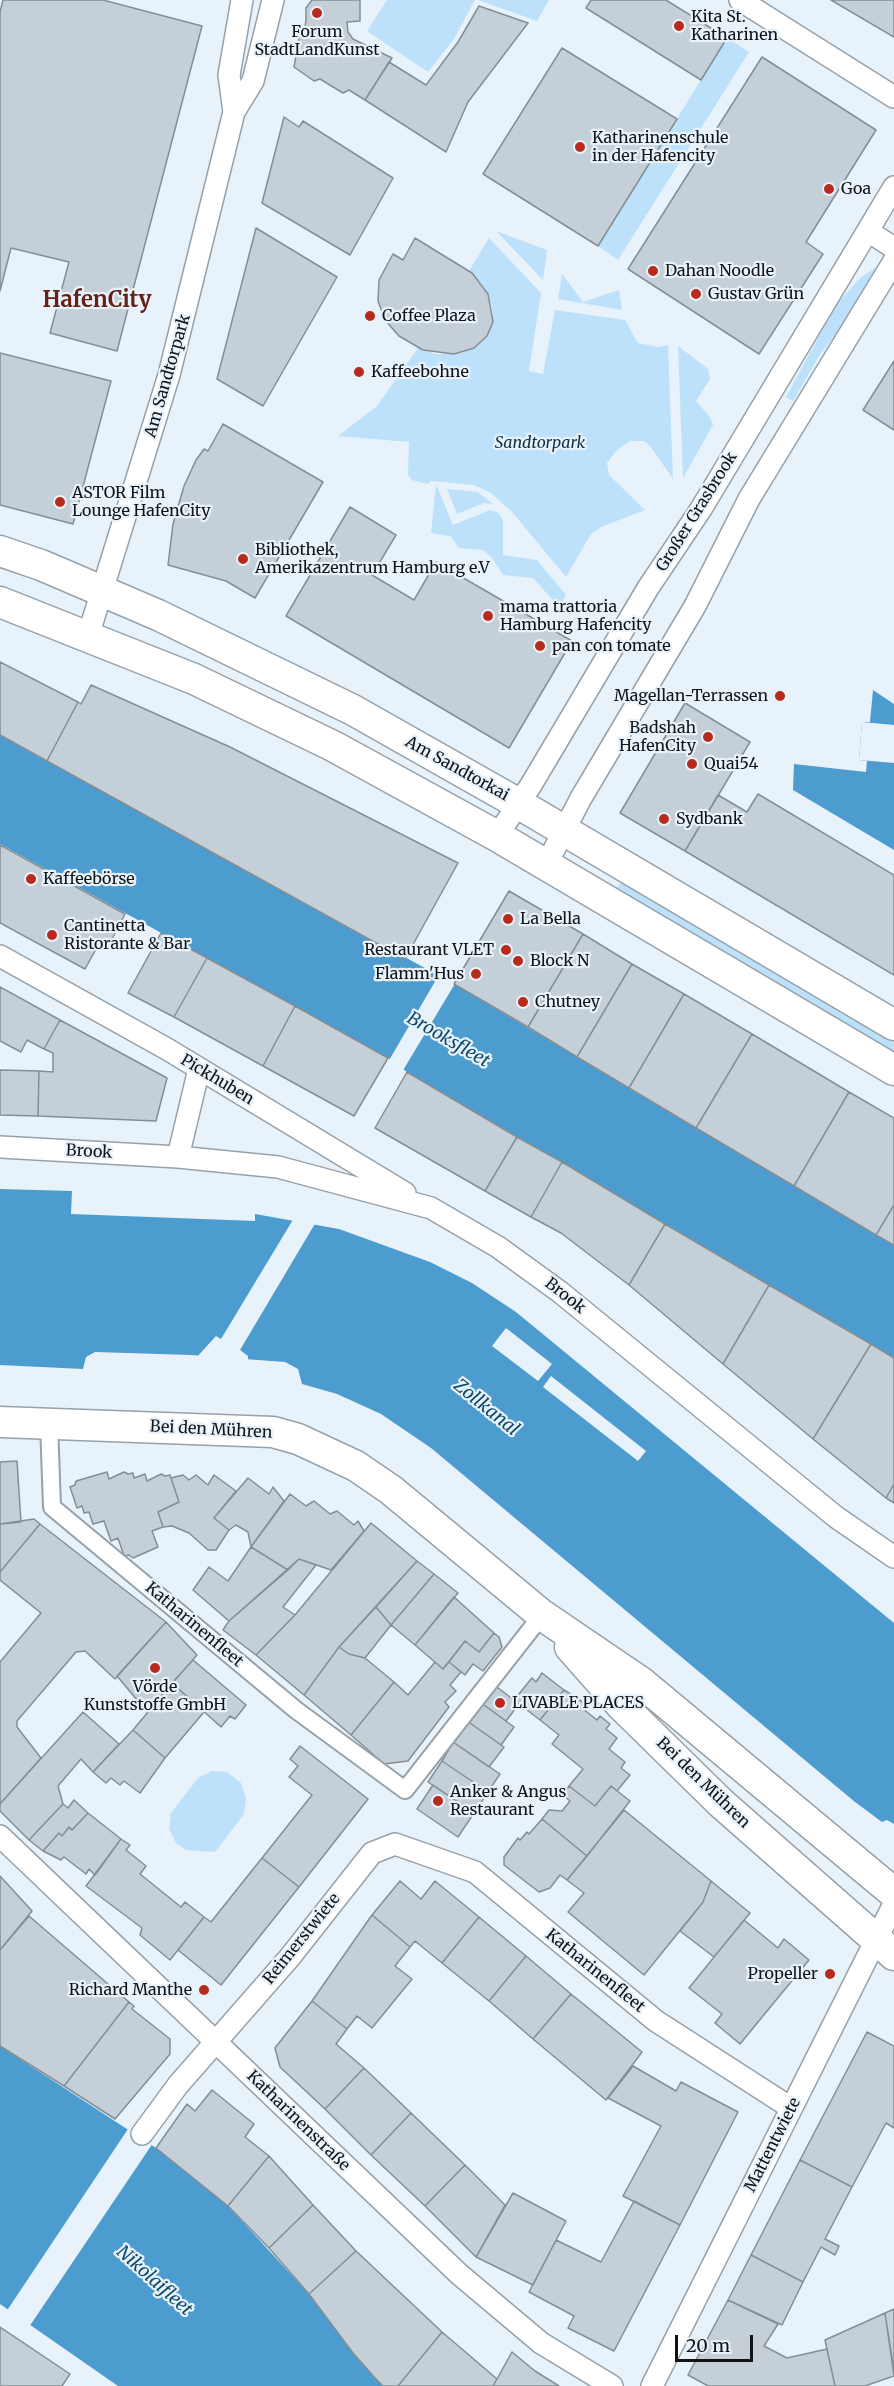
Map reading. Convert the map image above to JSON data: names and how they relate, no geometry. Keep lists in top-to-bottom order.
{
  "streets": {
    "main road": ["Am Sandtorkai", "Bei den Mühren"],
    "street": [
      "Am Sandtorpark",
      "Großer Grasbrook",
      "Pickhuben",
      "Brook",
      "Katharinenfleet",
      "Reimerstwiete",
      "Katharinenstraße",
      "Mattentwiete"
    ]
  },
  "crossings": [
    ["Am Sandtorpark", "Am Sandtorkai"],
    ["Großer Grasbrook", "Am Sandtorkai"],
    ["Pickhuben", "Brook"],
    ["Bei den Mühren", "Katharinenfleet"],
    ["Bei den Mühren", "Mattentwiete"],
    ["Katharinenfleet", "Reimerstwiete"],
    ["Katharinenfleet", "Mattentwiete"],
    ["Reimerstwiete", "Katharinenstraße"]
  ],
  "districts": ["HafenCity"],
  "water": ["Brooksfleet", "Zollkanal", "Nikolaifleet"],
  "parks": ["Sandtorpark"],
  "places": [
    "Forum StadtLandKunst",
    "Kita St. Katharinen",
    "Katharinenschule in der Hafencity",
    "Goa",
    "Dahan Noodle",
    "Gustav Grün",
    "Coffee Plaza",
    "Kaffeebohne",
    "ASTOR Film Lounge HafenCity",
    "Bibliothek, Amerikazentrum Hamburg e.V",
    "mama trattoria Hamburg Hafencity",
    "pan con tomate",
    "Magellan-Terrassen",
    "Badshah HafenCity",
    "Quai54",
    "Sydbank",
    "Kaffeebörse",
    "La Bella",
    "Cantinetta Ristorante & Bar",
    "Restaurant VLET",
    "Block N",
    "Flamm'Hus",
    "Chutney",
    "Vörde Kunststoffe GmbH",
    "LIVABLE PLACES",
    "Anker & Angus Restaurant",
    "Propeller",
    "Richard Manthe"
  ],
  "scale_bar": "20 m"
}
